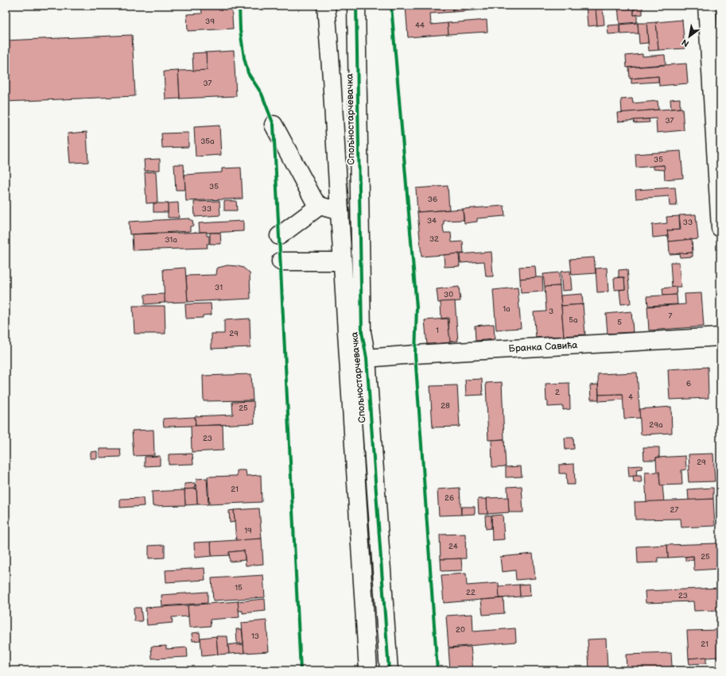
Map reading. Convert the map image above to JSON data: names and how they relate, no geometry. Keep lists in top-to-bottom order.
{
  "streets": {
    "street": ["Спољностарчевачка", "Бранка Савића"]
  },
  "crossings": [
    ["Спољностарчевачка", "Бранка Савића"]
  ],
  "house_numbers": [
    "39",
    "44",
    "37",
    "37",
    "35a",
    "35",
    "35",
    "36",
    "33",
    "34",
    "33",
    "32",
    "31a",
    "31",
    "30",
    "1a",
    "3",
    "7",
    "5a",
    "5",
    "1",
    "29",
    "6",
    "2",
    "4",
    "28",
    "25",
    "29a",
    "23",
    "29",
    "21",
    "26",
    "27",
    "19",
    "24",
    "25",
    "15",
    "22",
    "23",
    "20",
    "13",
    "21"
  ],
  "north": "bottom left"
}
